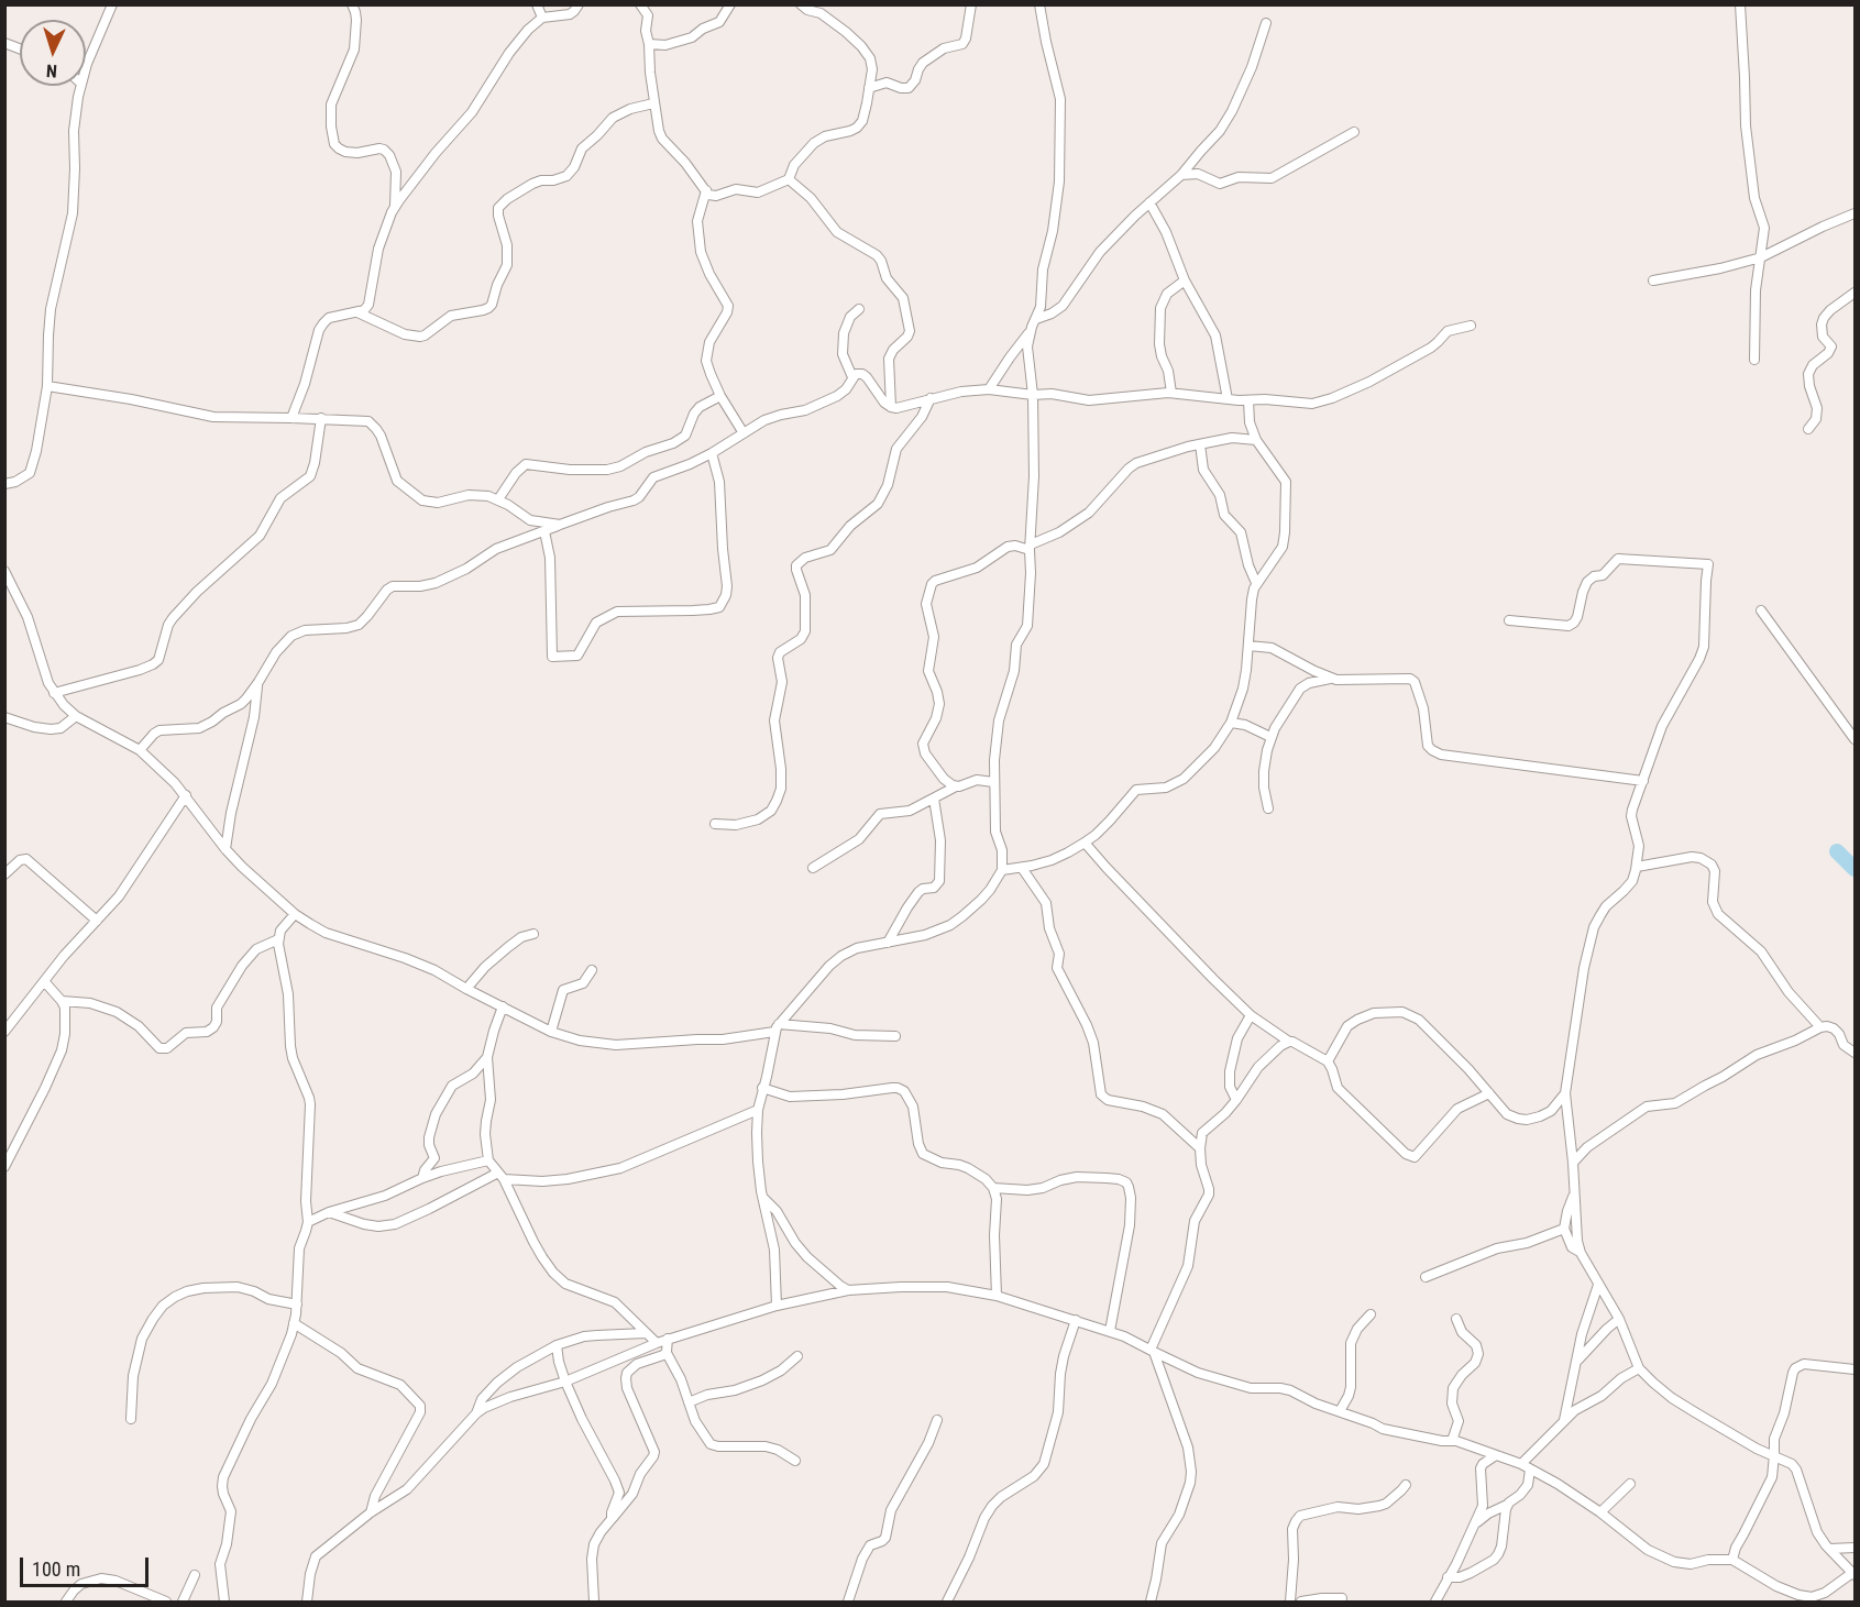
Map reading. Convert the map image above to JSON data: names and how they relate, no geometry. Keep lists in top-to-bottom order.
{
  "scale_bar": "100 m",
  "north": "bottom"
}
